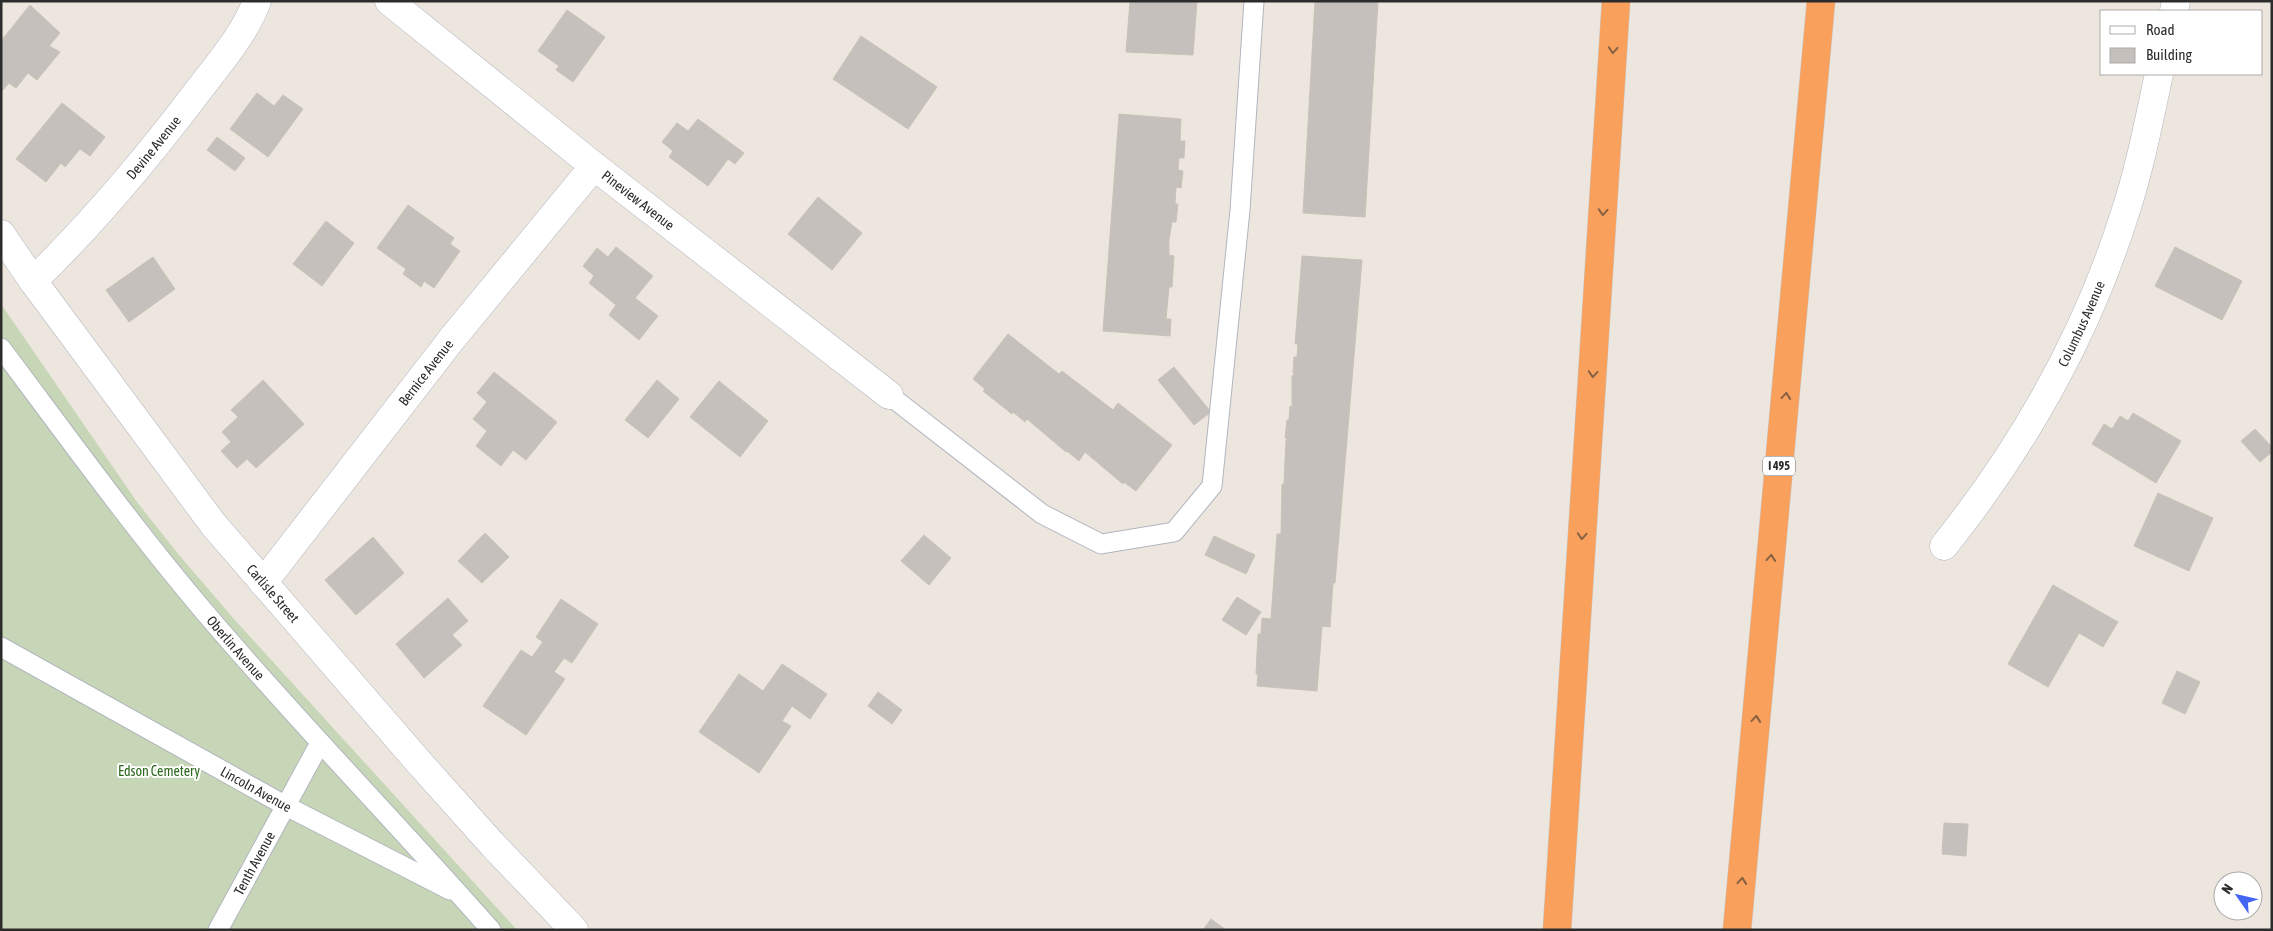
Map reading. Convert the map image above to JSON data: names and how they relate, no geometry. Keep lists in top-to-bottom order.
{
  "streets": {
    "highway": ["I 495"],
    "street": [
      "Devine Avenue",
      "Pineview Avenue",
      "Columbus Avenue",
      "Bernice Avenue",
      "Carlisle Street"
    ],
    "lane": ["Oberlin Avenue", "Lincoln Avenue", "Tenth Avenue"]
  },
  "crossings": [
    ["Devine Avenue", "Carlisle Street"],
    ["Pineview Avenue", "Bernice Avenue"],
    ["Bernice Avenue", "Carlisle Street"],
    ["Oberlin Avenue", "Lincoln Avenue"],
    ["Oberlin Avenue", "Tenth Avenue"],
    ["Lincoln Avenue", "Tenth Avenue"]
  ],
  "parks": ["Edson Cemetery"],
  "legend": ["Road", "Building"],
  "north": "top left"
}
